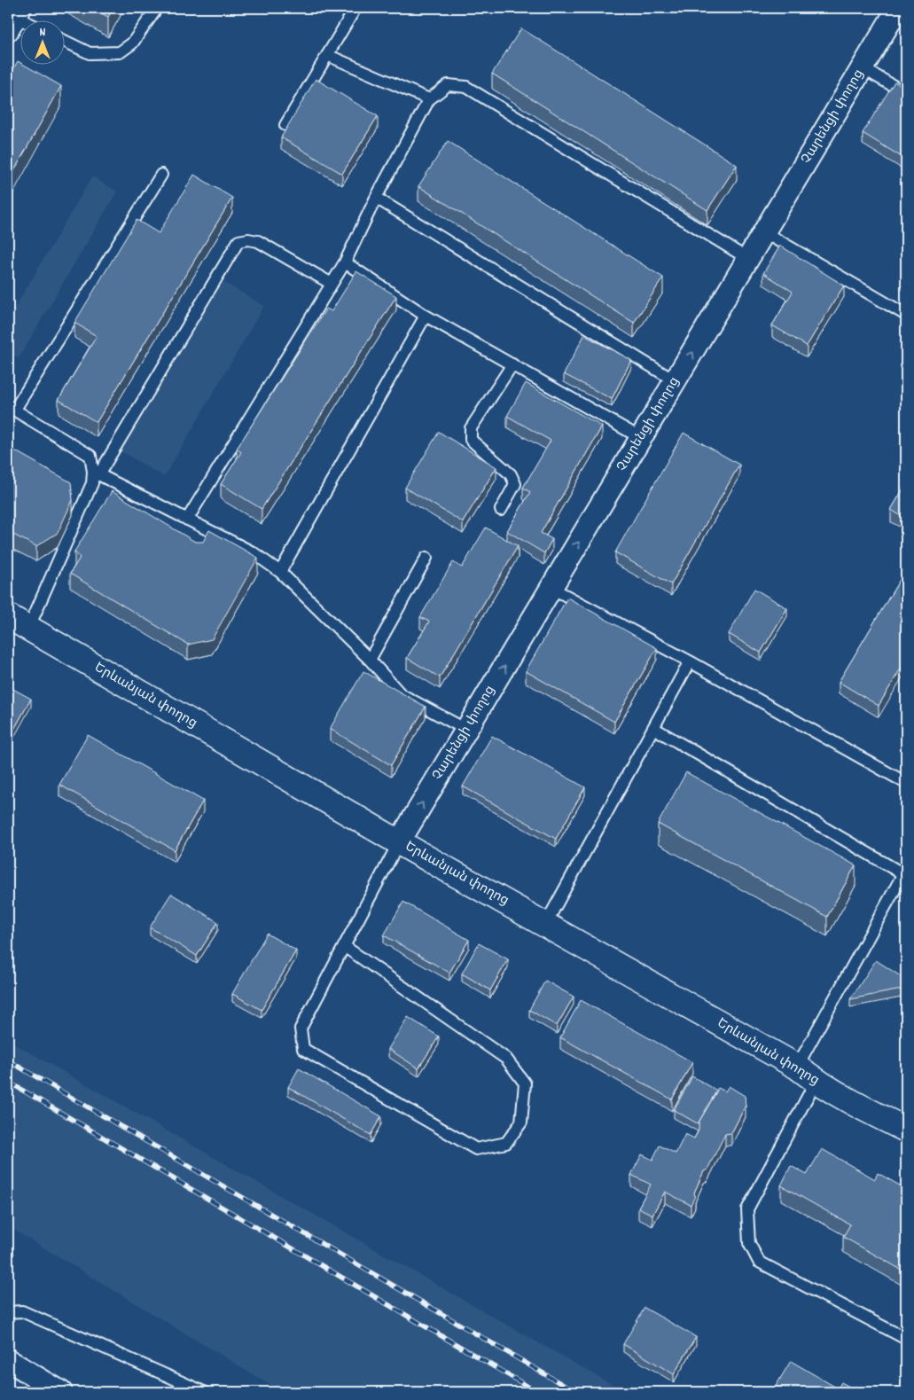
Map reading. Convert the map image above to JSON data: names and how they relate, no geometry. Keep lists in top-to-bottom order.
{
  "streets": {
    "highway": ["Երևանյան փողոց"],
    "street": ["Չարենցի փողոց"]
  },
  "crossings": [
    ["Չարենցի փողոց", "Երևանյան փողոց"]
  ],
  "one_way": ["Չարենցի փողոց"],
  "north": "top"
}
